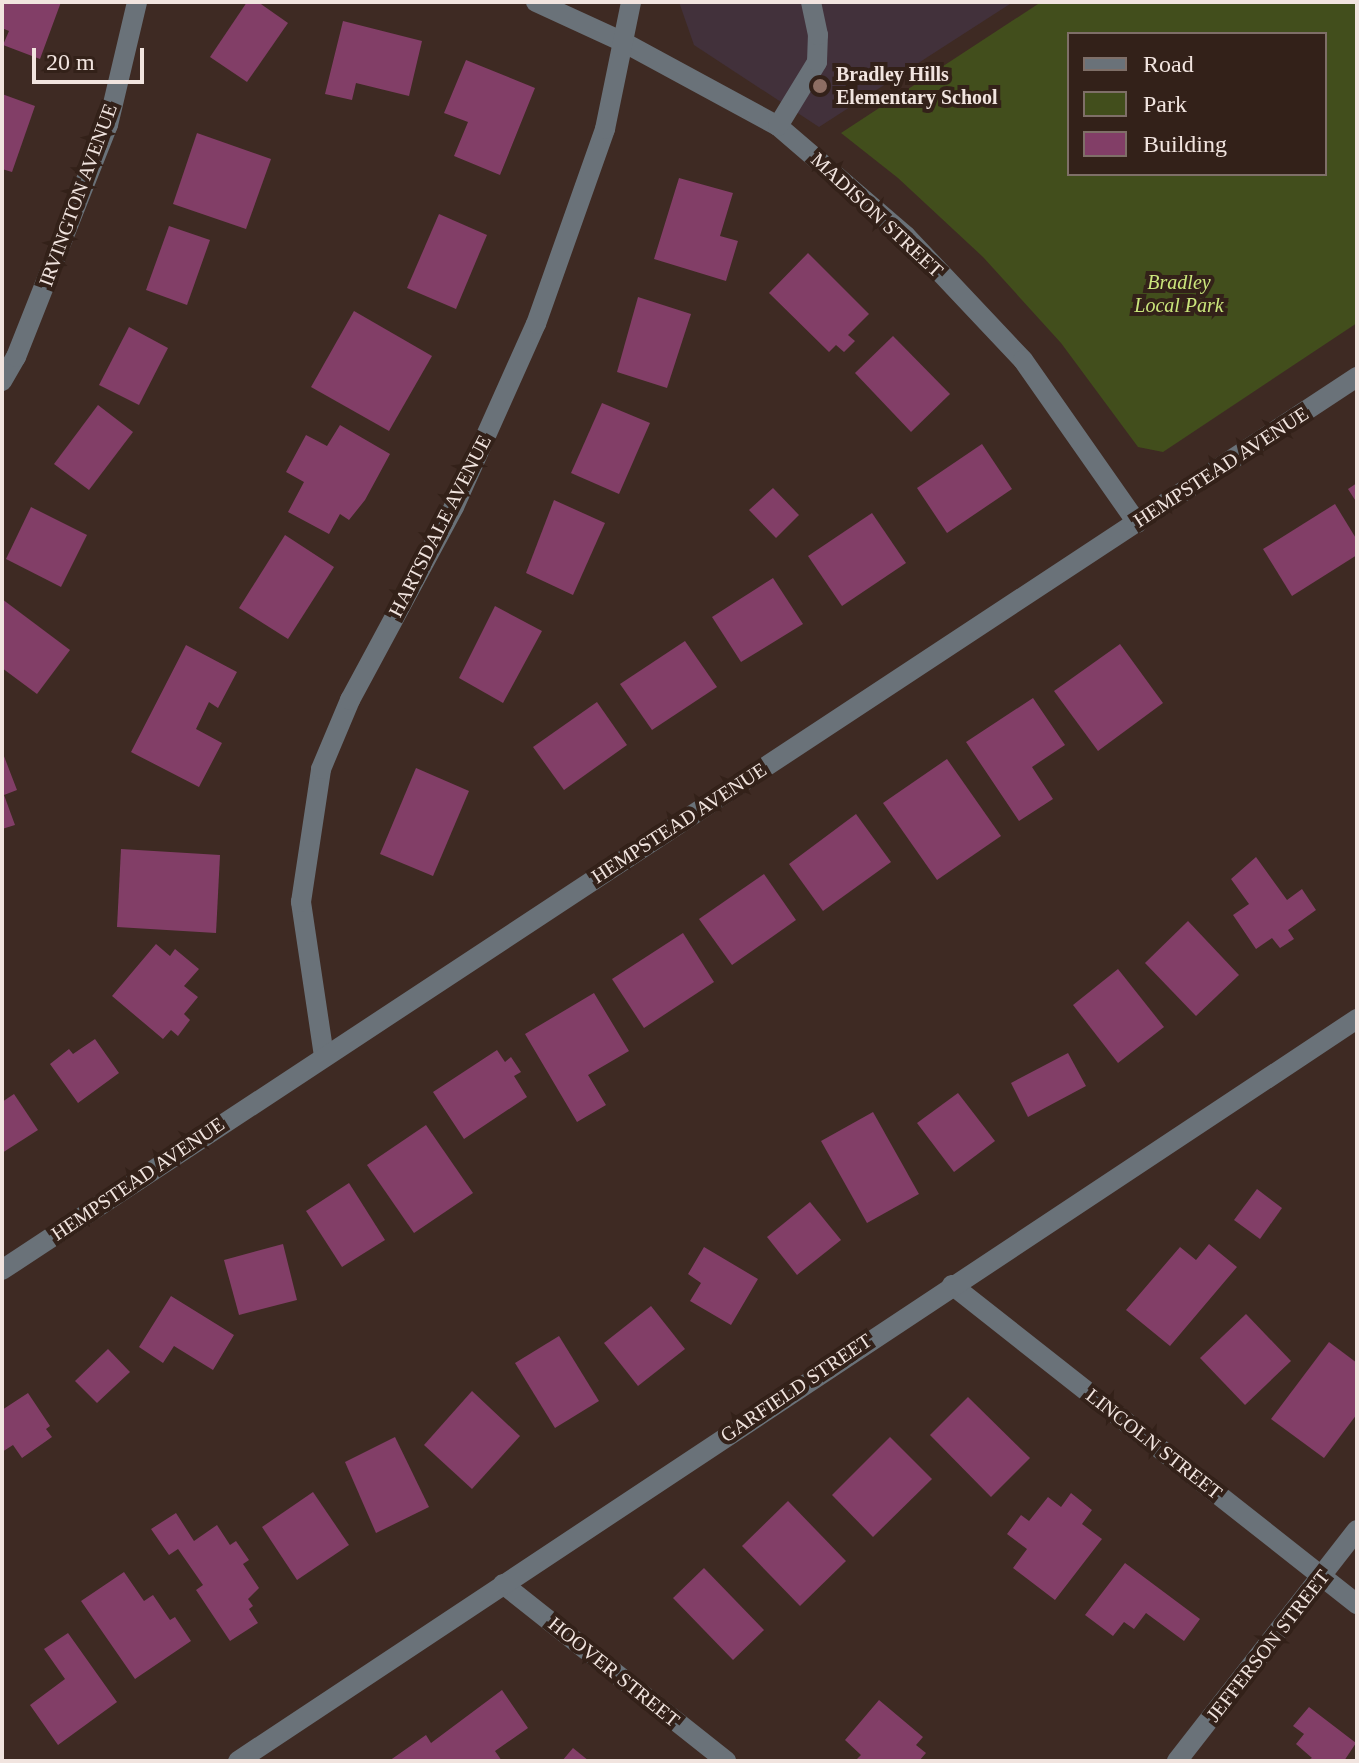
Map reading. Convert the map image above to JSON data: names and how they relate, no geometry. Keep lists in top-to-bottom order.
{
  "streets": {
    "street": [
      "IRVINGTON AVENUE",
      "MADISON STREET",
      "HEMPSTEAD AVENUE",
      "HARTSDALE AVENUE",
      "GARFIELD STREET",
      "LINCOLN STREET",
      "JEFFERSON STREET",
      "HOOVER STREET"
    ]
  },
  "crossings": [
    ["MADISON STREET", "HEMPSTEAD AVENUE"],
    ["MADISON STREET", "HARTSDALE AVENUE"],
    ["HEMPSTEAD AVENUE", "HARTSDALE AVENUE"],
    ["GARFIELD STREET", "LINCOLN STREET"],
    ["GARFIELD STREET", "HOOVER STREET"],
    ["LINCOLN STREET", "JEFFERSON STREET"]
  ],
  "parks": ["Bradley Local Park"],
  "places": ["Bradley Hills Elementary School"],
  "legend": ["Road", "Park", "Building"],
  "scale_bar": "20 m"
}
